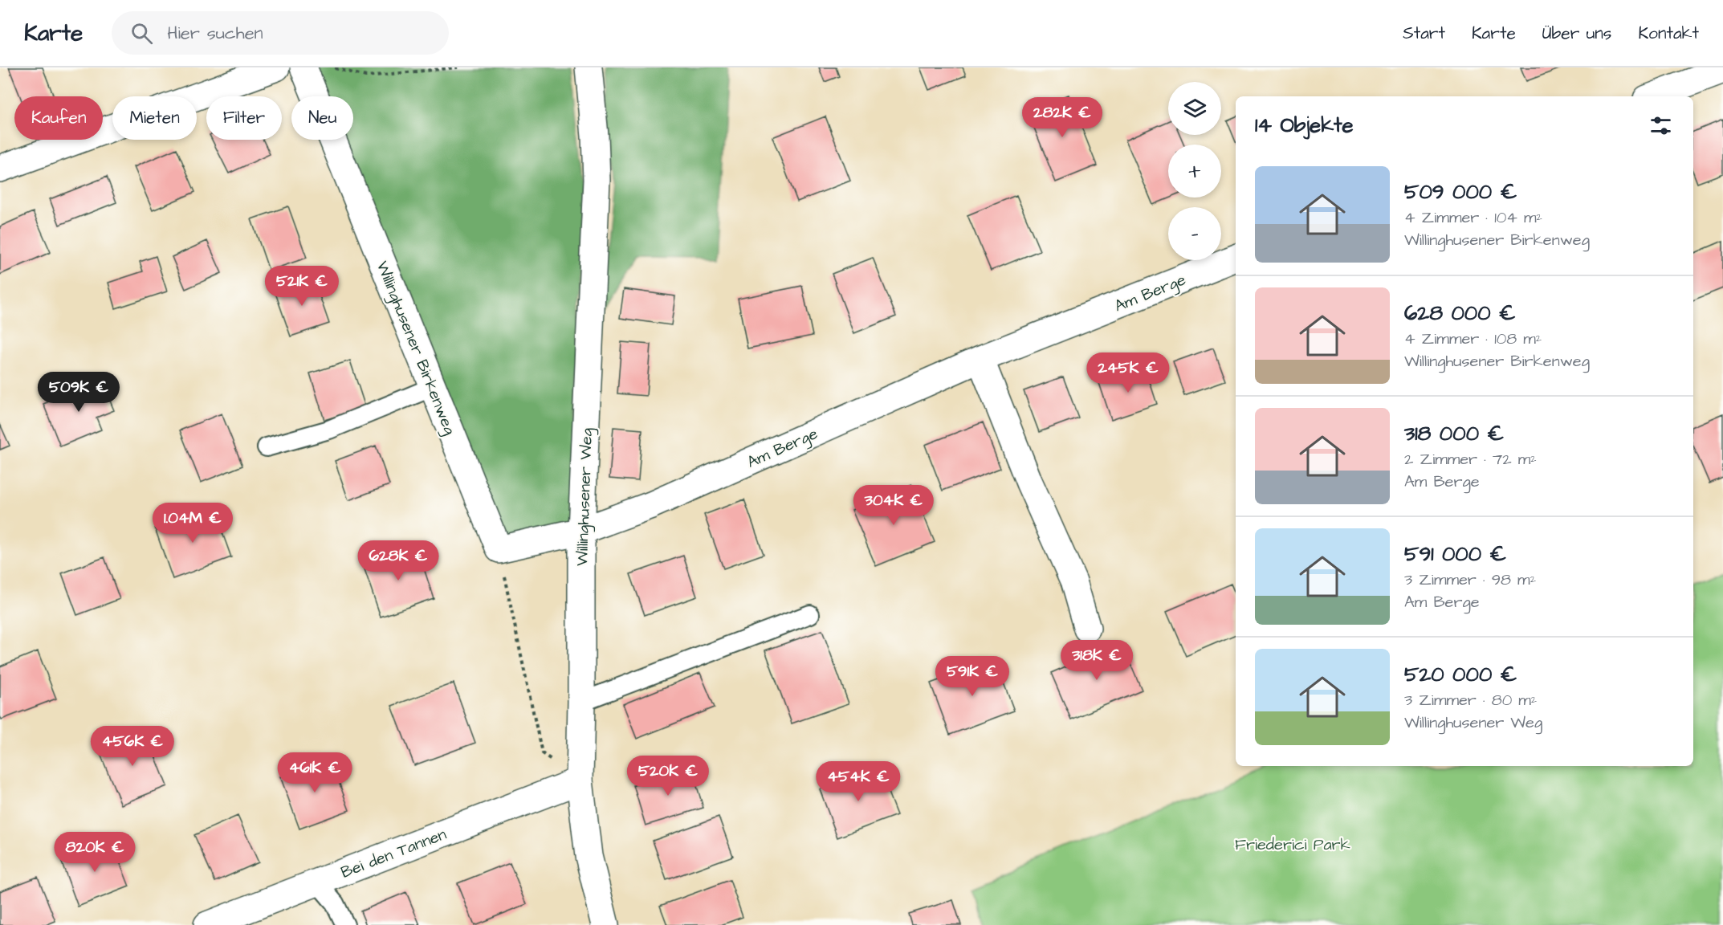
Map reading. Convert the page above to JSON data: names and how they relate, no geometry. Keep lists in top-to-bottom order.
{
  "streets": {
    "street": [
      "Am Berge",
      "Willinghusener Birkenweg",
      "Willinghusener Weg",
      "Bei den Tannen"
    ]
  },
  "crossings": [
    ["Am Berge", "Willinghusener Weg"],
    ["Willinghusener Weg", "Bei den Tannen"]
  ],
  "parks": ["Friederici Park"],
  "page": {
    "header": "Karte",
    "search": "Hier suchen",
    "nav": [
      "Start",
      "Karte",
      "Über uns",
      "Kontakt"
    ],
    "map_buttons": ["+", "−"],
    "chip": [
      "Kaufen",
      "Mieten",
      "Filter",
      "Neu"
    ],
    "heading": "14 Objekte",
    "price": [
      "282K €",
      "521K €",
      "245K €",
      "509K €",
      "304K €",
      "1.04M €",
      "628K €",
      "318K €",
      "591K €",
      "456K €",
      "461K €",
      "520K €",
      "454K €",
      "820K €"
    ],
    "list": [
      {
        "name": "509 000 €",
        "note": "4 Zimmer · 104 m² · Willinghusener Birkenweg"
      },
      {
        "name": "628 000 €",
        "note": "4 Zimmer · 108 m² · Willinghusener Birkenweg"
      },
      {
        "name": "318 000 €",
        "note": "2 Zimmer · 72 m² · Am Berge"
      },
      {
        "name": "591 000 €",
        "note": "3 Zimmer · 98 m² · Am Berge"
      },
      {
        "name": "520 000 €",
        "note": "3 Zimmer · 80 m² · Willinghusener Weg"
      }
    ]
  }
}
